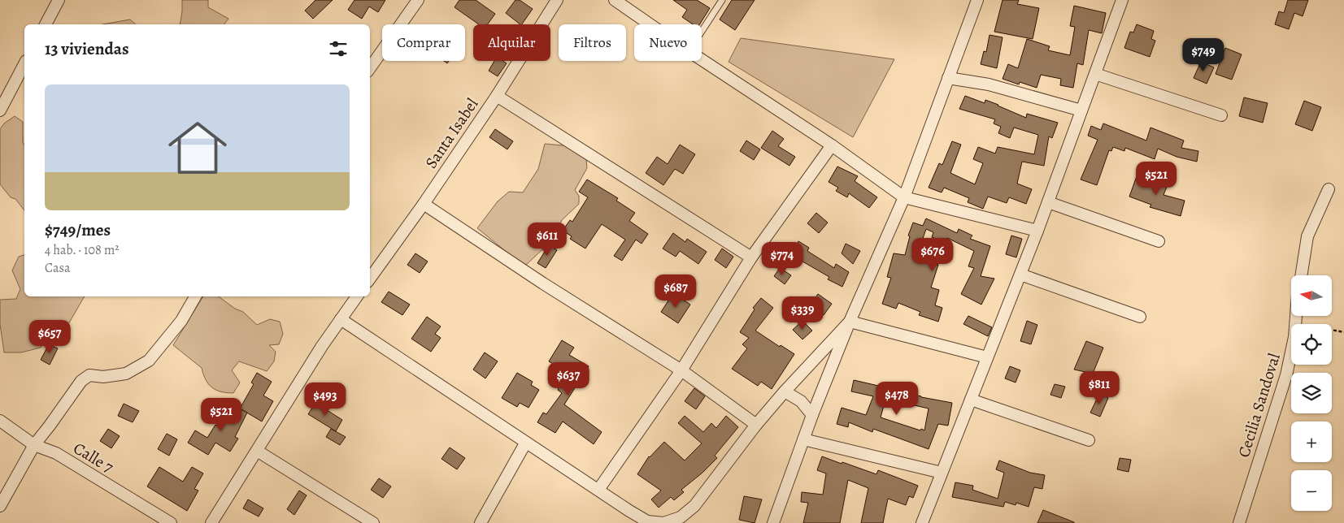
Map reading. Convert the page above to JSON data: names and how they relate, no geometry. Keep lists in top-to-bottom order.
{
  "streets": {
    "street": ["Santa Isabel", "Cecilia Sandoval", "Calle 7"]
  },
  "north": "left",
  "page": {
    "chip": [
      "Comprar",
      "Alquilar",
      "Filtros",
      "Nuevo"
    ],
    "heading": "13 viviendas",
    "price": [
      "$749",
      "$521",
      "$611",
      "$676",
      "$774",
      "$687",
      "$339",
      "$657",
      "$637",
      "$811",
      "$478",
      "$493",
      "$521"
    ],
    "list": [
      {
        "name": "$749/mes",
        "note": "4 hab. · 108 m² · Casa"
      }
    ],
    "map_buttons": ["+", "−"]
  }
}
